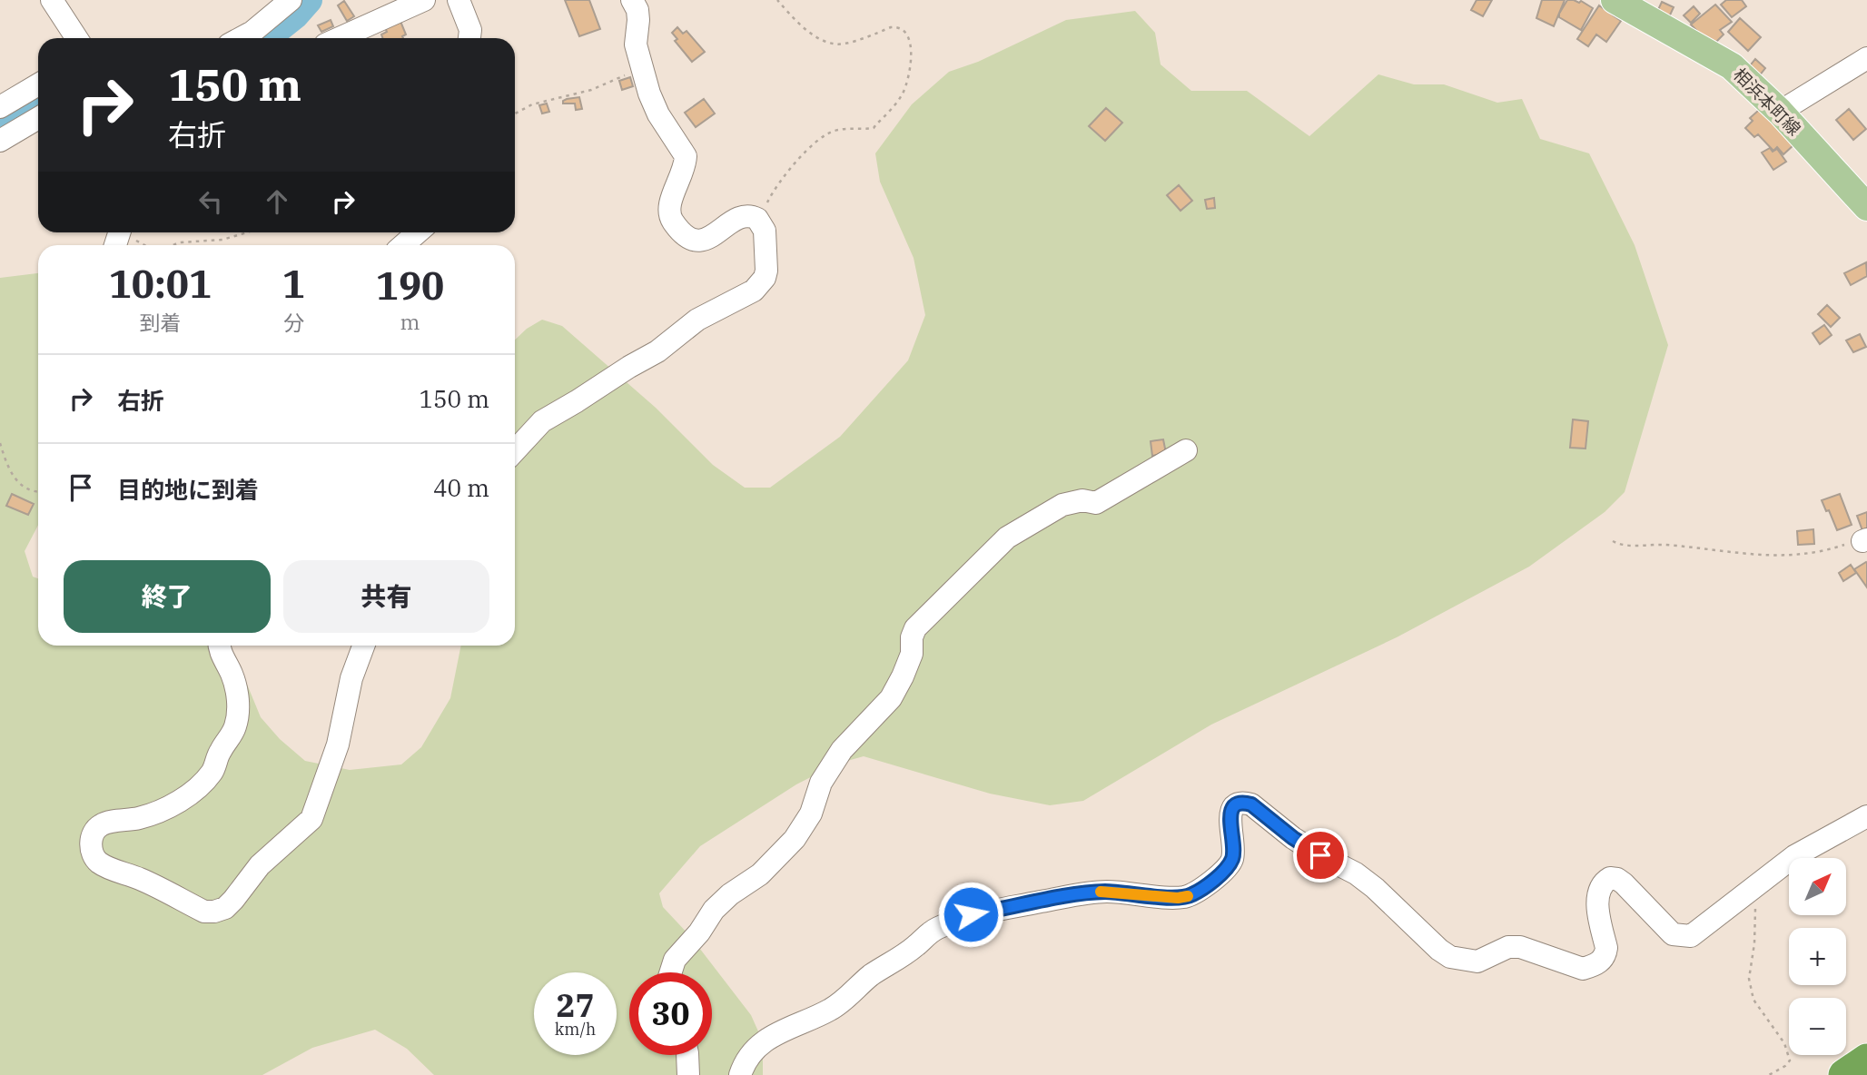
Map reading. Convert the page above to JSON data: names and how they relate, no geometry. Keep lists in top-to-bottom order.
{
  "streets": {
    "main road": ["相浜本町線"]
  },
  "north": "top right",
  "page": {
    "turn": ["150 m", "右折"],
    "eta": [
      "10:01",
      "到着",
      "1",
      "分",
      "190",
      "m"
    ],
    "list": [
      {
        "name": "右折",
        "value": "150 m"
      },
      {
        "name": "目的地に到着",
        "value": "40 m"
      }
    ],
    "buttons": ["終了", "共有"],
    "map_buttons": ["+", "−"],
    "speed": "27 km/h",
    "limit": "30"
  }
}
